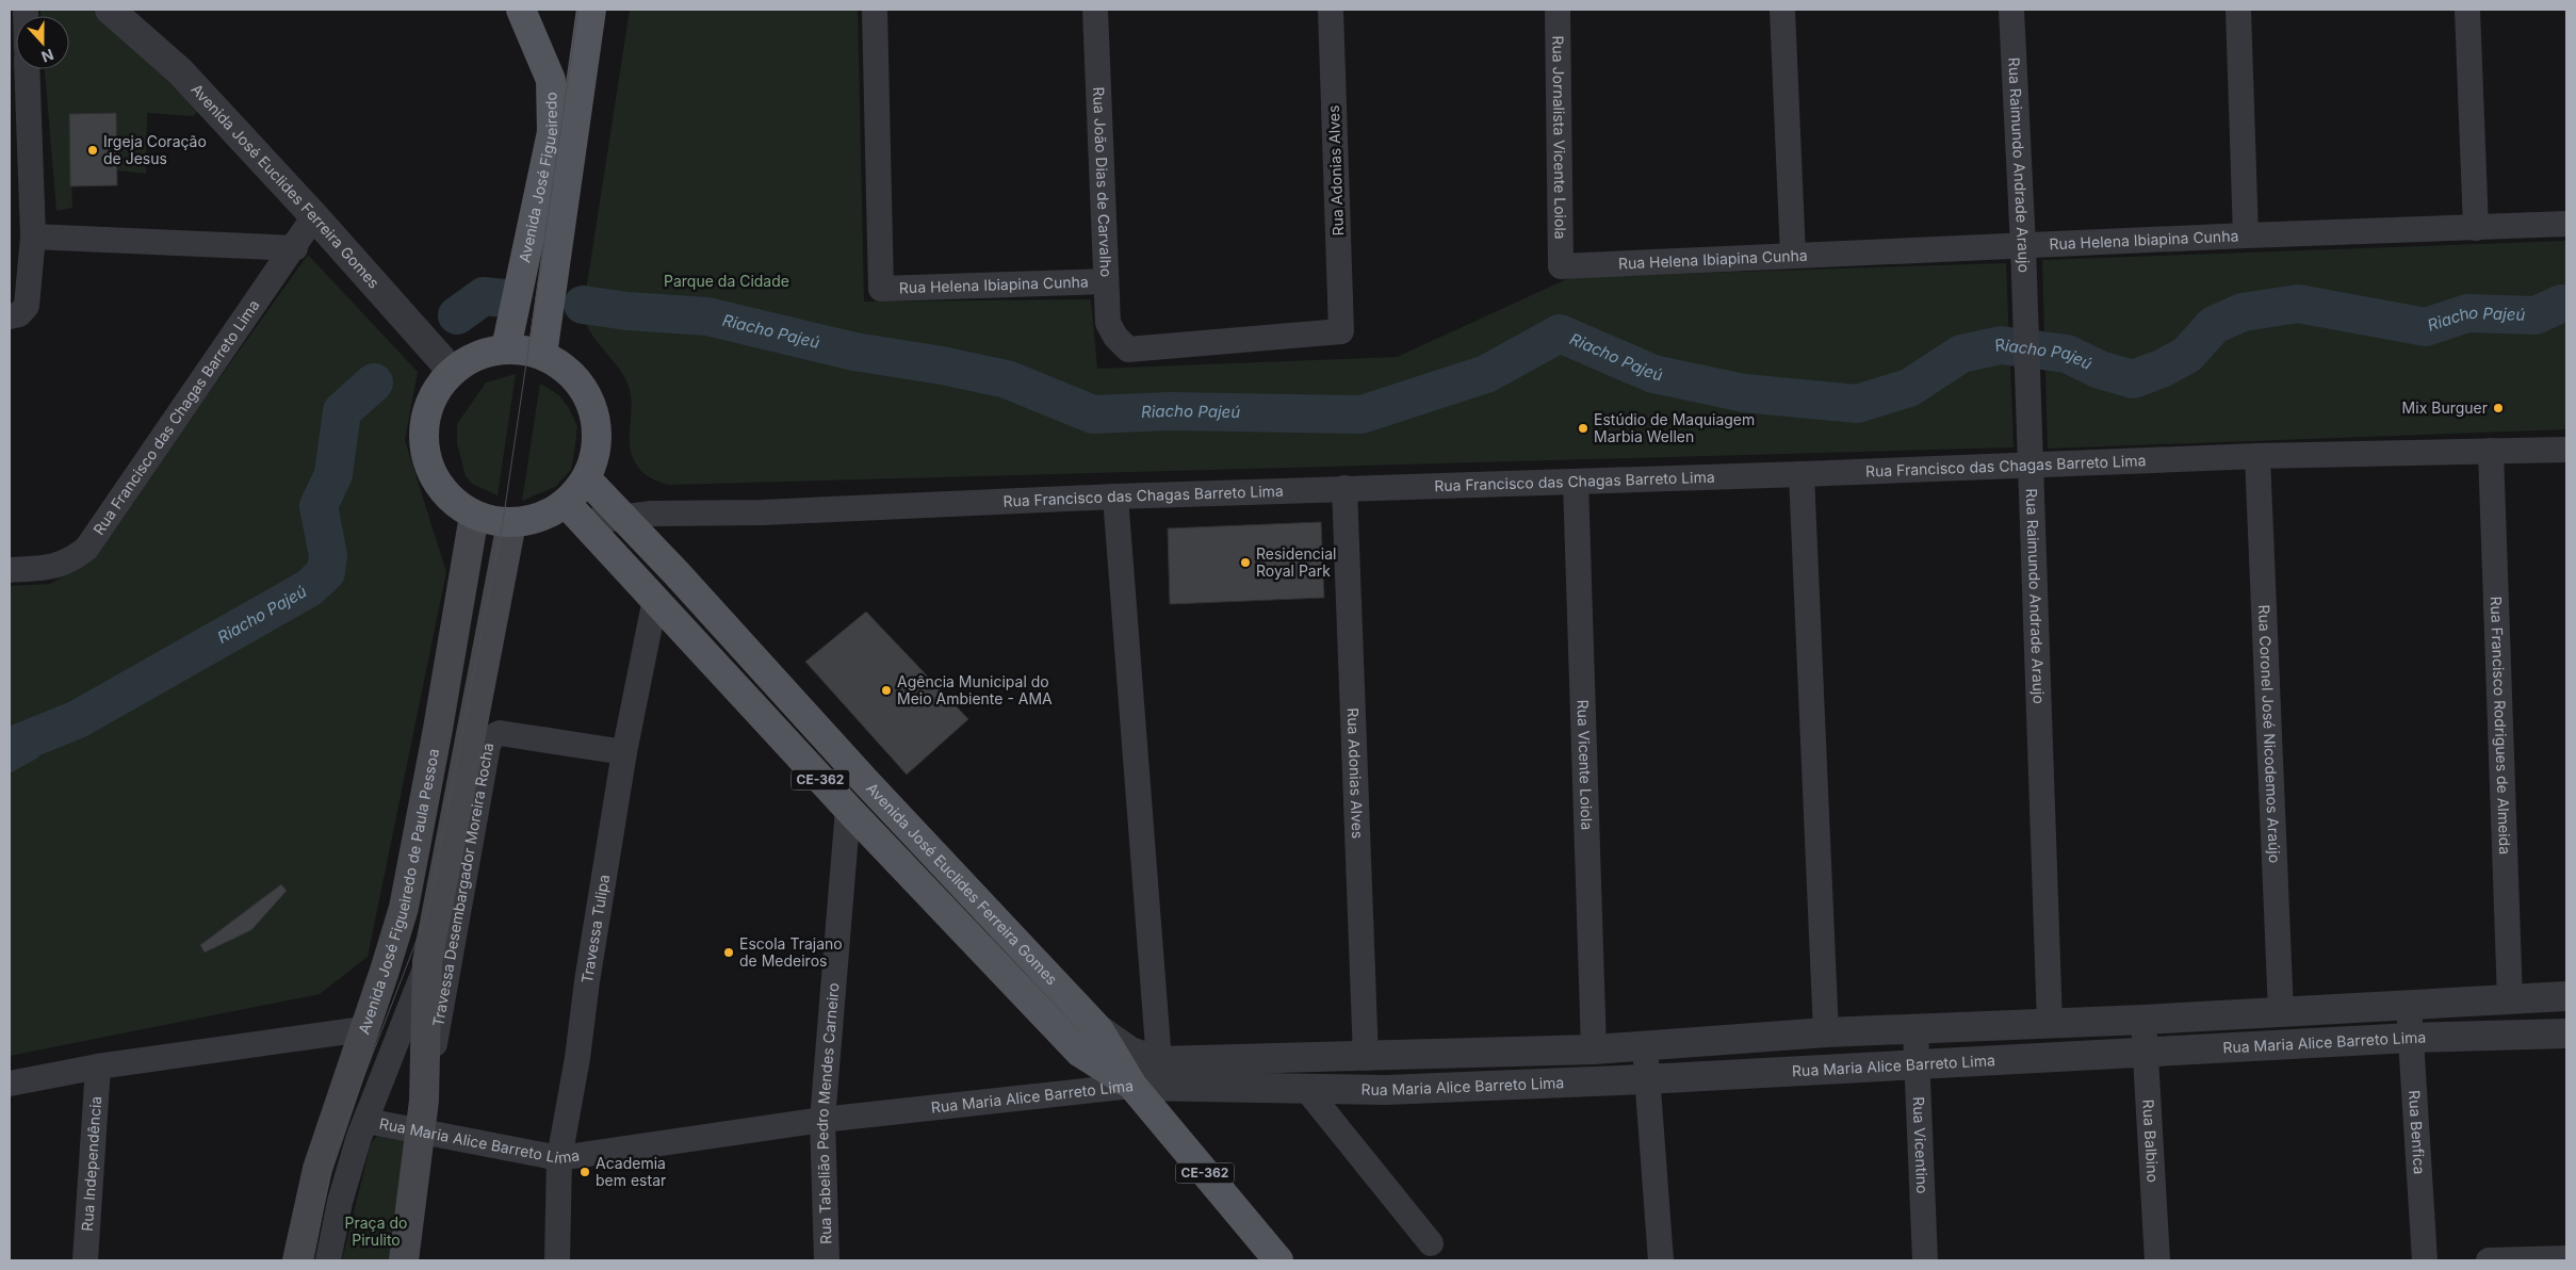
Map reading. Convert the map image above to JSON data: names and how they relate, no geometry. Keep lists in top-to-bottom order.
{
  "streets": {
    "main road": [
      "Avenida José Figueiredo",
      "Avenida José Euclides Ferreira Gomes",
      "CE-362",
      "Avenida José Figueiredo de Paula Pessoa"
    ],
    "street": [
      "Rua Jornalista Vicente Loiola",
      "Rua Raimundo Andrade Araujo",
      "Rua Adonias Alves",
      "Rua João Dias de Carvalho",
      "Rua Helena Ibiapina Cunha",
      "Rua Francisco das Chagas Barreto Lima",
      "Rua Francisco Rodrigues de Almeida",
      "Rua Coronel José Nicodemos Araújo",
      "Rua Vicente Loiola",
      "Travessa Desembargador Moreira Rocha",
      "Travessa Tulipa",
      "Rua Maria Alice Barreto Lima",
      "Rua Tabelião Pedro Mendes Carneiro",
      "Rua Benfica",
      "Rua Balbino",
      "Rua Vicentino",
      "Rua Independência"
    ]
  },
  "crossings": [
    ["Rua Jornalista Vicente Loiola", "Rua Helena Ibiapina Cunha"],
    ["Rua Raimundo Andrade Araujo", "Rua Helena Ibiapina Cunha"],
    ["Rua Raimundo Andrade Araujo", "Rua Francisco das Chagas Barreto Lima"],
    ["Rua Adonias Alves", "Rua João Dias de Carvalho"],
    ["Rua Adonias Alves", "Rua Francisco das Chagas Barreto Lima"],
    ["Avenida José Figueiredo", "Avenida José Euclides Ferreira Gomes"],
    ["Avenida José Figueiredo", "Rua Francisco das Chagas Barreto Lima"],
    ["Avenida José Figueiredo", "Avenida José Figueiredo de Paula Pessoa"],
    ["Rua João Dias de Carvalho", "Rua Helena Ibiapina Cunha"],
    ["Avenida José Euclides Ferreira Gomes", "Rua Francisco das Chagas Barreto Lima"],
    ["Avenida José Euclides Ferreira Gomes", "Avenida José Figueiredo de Paula Pessoa"],
    ["Avenida José Euclides Ferreira Gomes", "Travessa Tulipa"],
    ["Avenida José Euclides Ferreira Gomes", "Rua Maria Alice Barreto Lima"],
    ["Avenida José Euclides Ferreira Gomes", "Rua Tabelião Pedro Mendes Carneiro"],
    ["Rua Francisco das Chagas Barreto Lima", "Rua Francisco Rodrigues de Almeida"],
    ["Rua Francisco das Chagas Barreto Lima", "Rua Coronel José Nicodemos Araújo"],
    ["Rua Francisco das Chagas Barreto Lima", "Rua Vicente Loiola"],
    ["Rua Francisco das Chagas Barreto Lima", "Avenida José Figueiredo de Paula Pessoa"],
    ["Travessa Desembargador Moreira Rocha", "Travessa Tulipa"],
    ["Travessa Tulipa", "Rua Maria Alice Barreto Lima"],
    ["Rua Maria Alice Barreto Lima", "Rua Tabelião Pedro Mendes Carneiro"],
    ["Rua Maria Alice Barreto Lima", "Rua Benfica"],
    ["Rua Maria Alice Barreto Lima", "Rua Balbino"],
    ["Rua Maria Alice Barreto Lima", "Rua Vicentino"]
  ],
  "water": ["Riacho Pajeú"],
  "parks": ["Parque da Cidade", "Praça do Pirulito"],
  "places": [
    "Irgeja Coração de Jesus",
    "Mix Burguer",
    "Estúdio de Maquiagem Marbia Wellen",
    "Residencial Royal Park",
    "Agência Municipal do Meio Ambiente - AMA",
    "Escola Trajano de Medeiros",
    "Academia bem estar"
  ],
  "north": "bottom"
}
